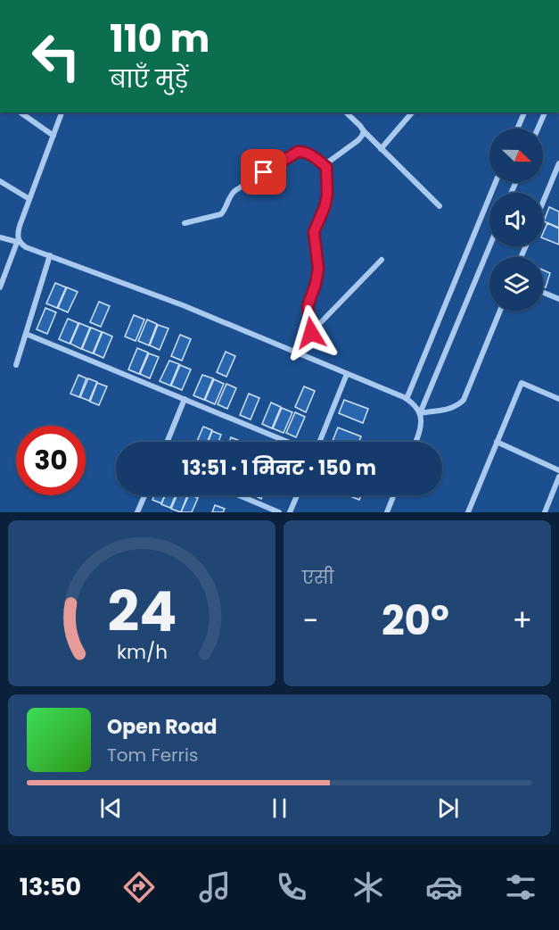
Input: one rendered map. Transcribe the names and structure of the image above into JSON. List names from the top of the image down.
{
  "north": "right",
  "page": {
    "turn": ["110 m", "बाएँ मुड़ें"],
    "limit": "30",
    "trip": "13:51 · 1 मिनट · 150 m",
    "tile": "एसी",
    "heat": ["−", "20°", "+"],
    "song": ["Open Road", "Tom Ferris"],
    "tabs": "13:50",
    "gauge": ["24", "km/h"]
  }
}
